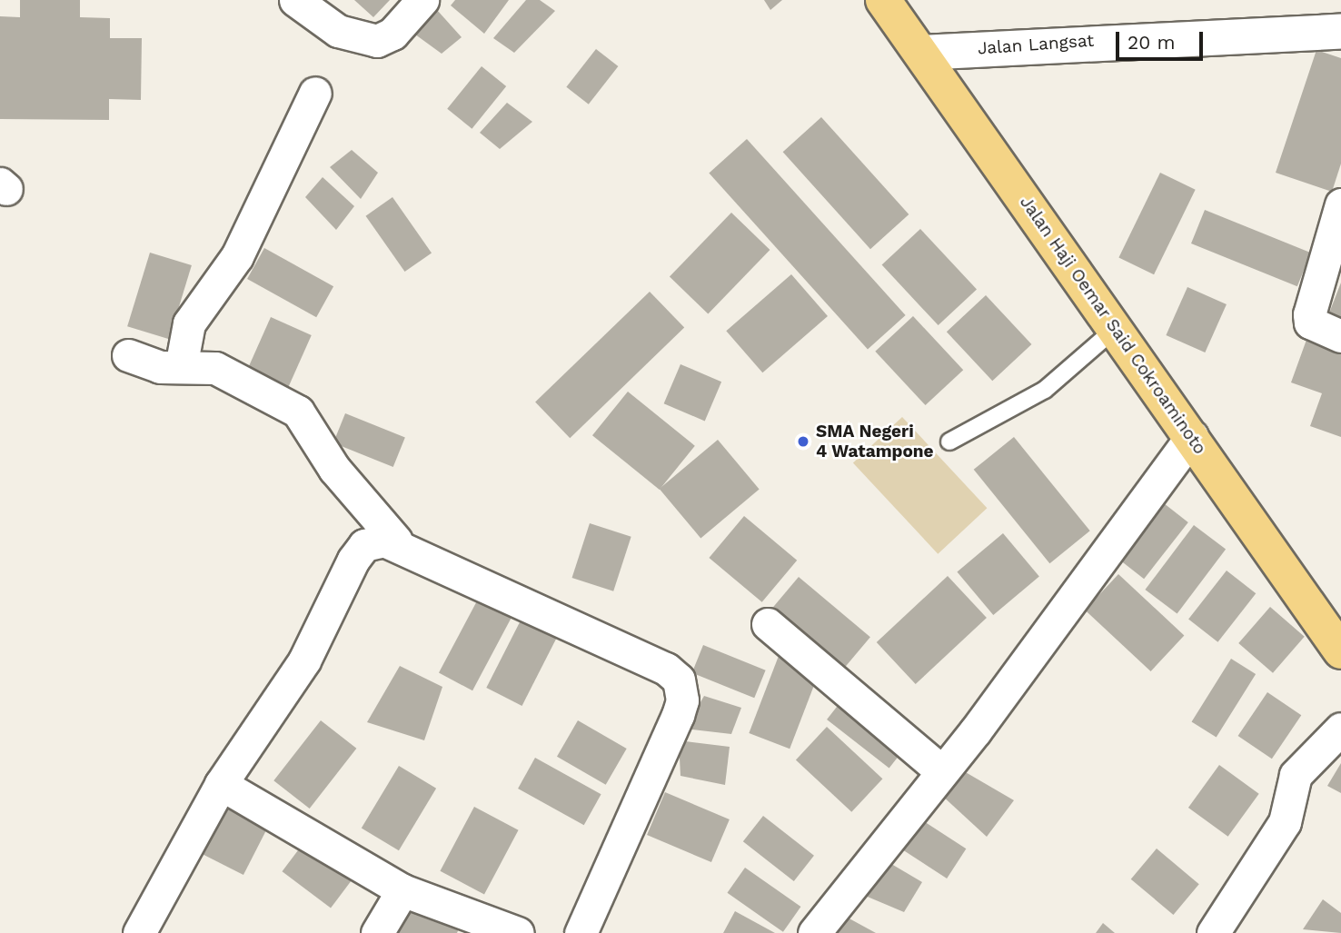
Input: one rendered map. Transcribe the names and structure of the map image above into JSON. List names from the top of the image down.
{
  "streets": {
    "highway": ["Jalan Haji Oemar Said Cokroaminoto"],
    "street": ["Jalan Langsat"]
  },
  "crossings": [
    ["Jalan Langsat", "Jalan Haji Oemar Said Cokroaminoto"]
  ],
  "places": ["SMA Negeri 4 Watampone"],
  "scale_bar": "20 m"
}
